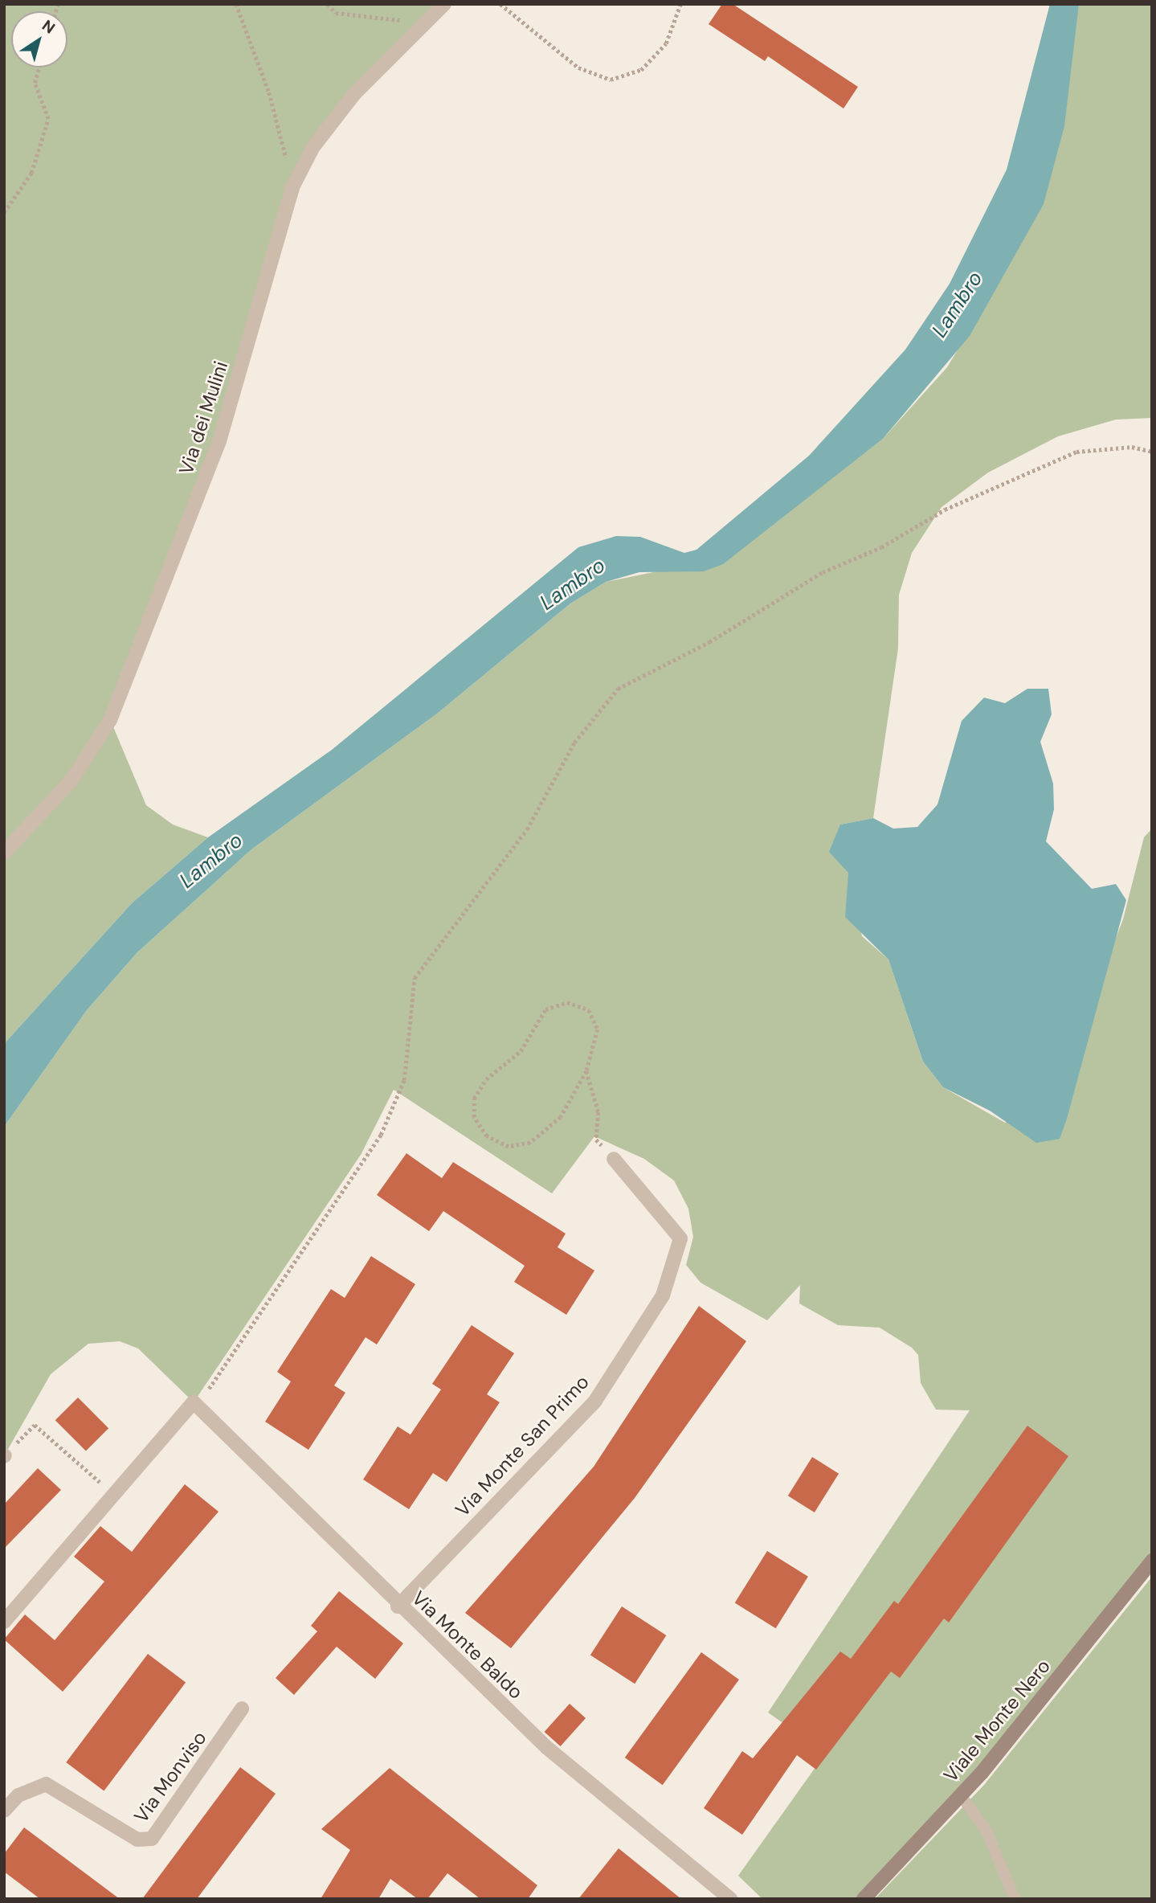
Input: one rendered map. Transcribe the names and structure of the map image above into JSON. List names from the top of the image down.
{
  "streets": {
    "street": [
      "Via dei Mulini",
      "Via Monte San Primo",
      "Via Monte Baldo",
      "Viale Monte Nero",
      "Via Monviso"
    ]
  },
  "crossings": [
    ["Via Monte San Primo", "Via Monte Baldo"]
  ],
  "water": ["Lambro"],
  "north": "top right"
}
